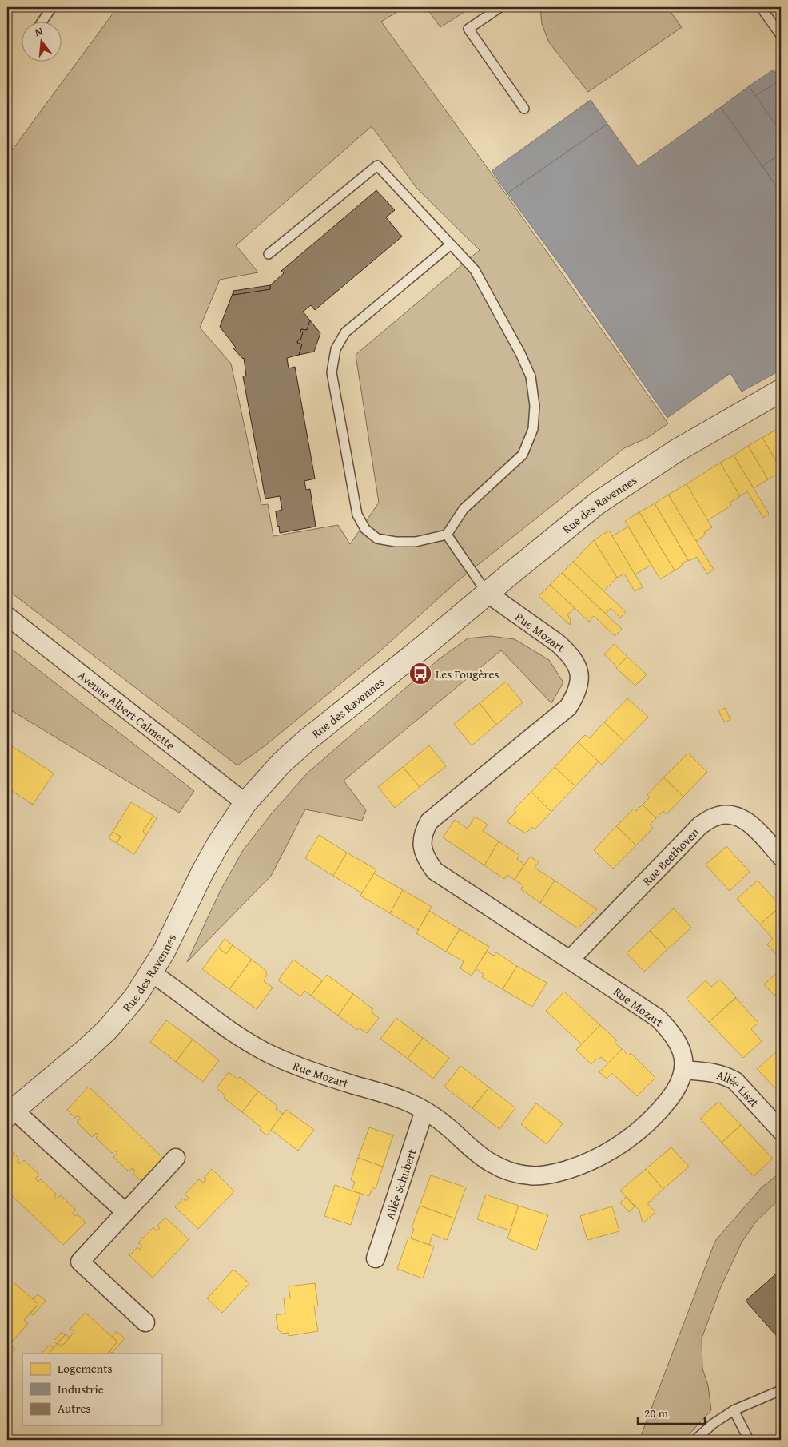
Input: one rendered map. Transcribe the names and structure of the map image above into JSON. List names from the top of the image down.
{
  "streets": {
    "street": [
      "Rue des Ravennes",
      "Rue Mozart",
      "Avenue Albert Calmette",
      "Rue Beethoven",
      "Allée Liszt",
      "Allée Schubert"
    ]
  },
  "crossings": [
    ["Rue des Ravennes", "Rue Mozart"],
    ["Rue des Ravennes", "Avenue Albert Calmette"],
    ["Rue Mozart", "Rue Beethoven"],
    ["Rue Mozart", "Allée Liszt"],
    ["Rue Mozart", "Allée Schubert"]
  ],
  "places": {
    "bus stop": ["Les Fougères"]
  },
  "legend": ["Logements", "Industrie", "Autres"],
  "scale_bar": "20 m",
  "north": "top"
}
